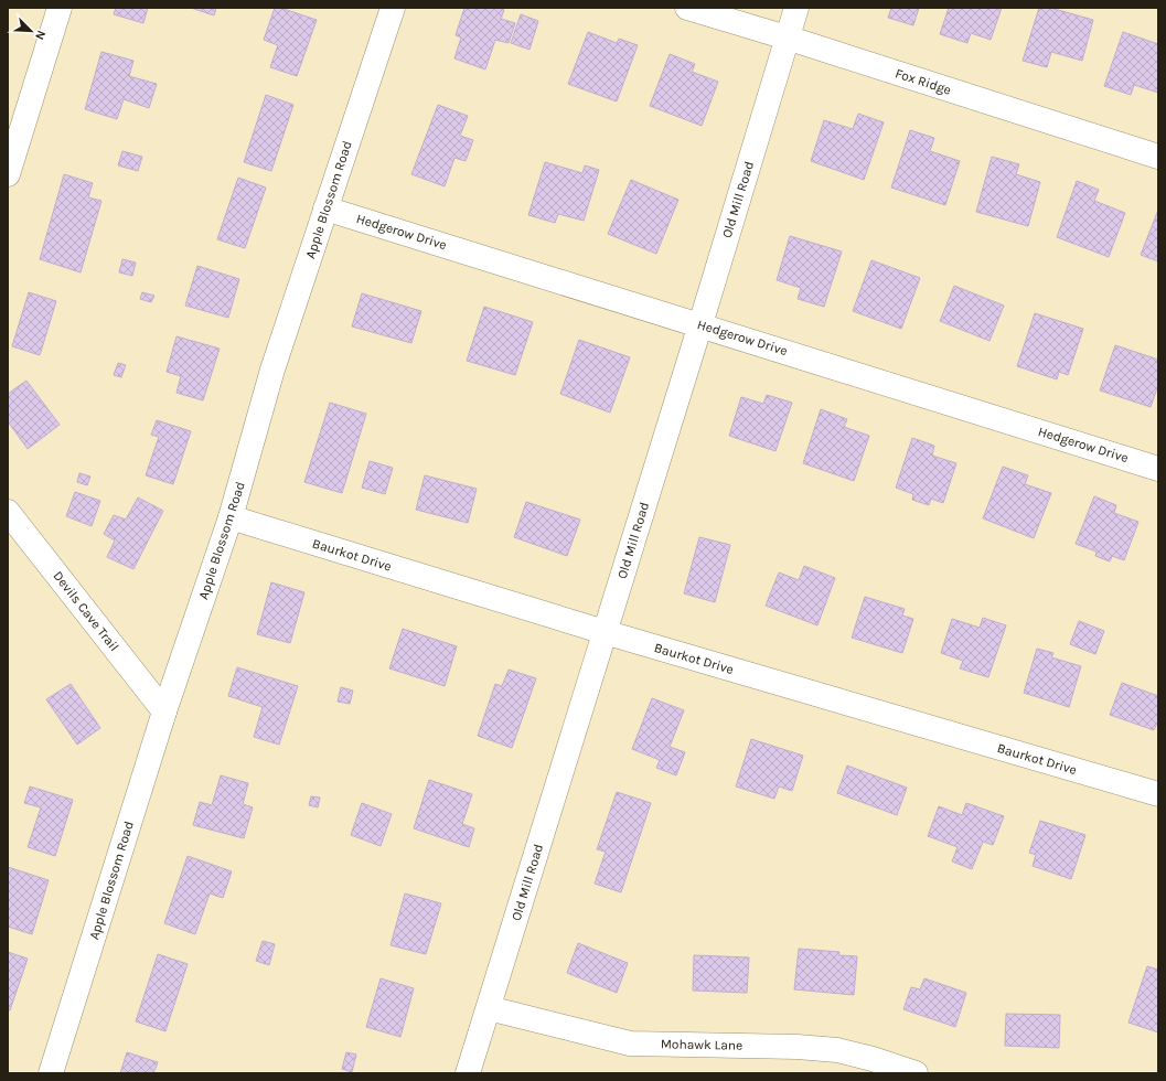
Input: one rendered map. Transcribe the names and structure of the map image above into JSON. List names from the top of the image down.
{
  "streets": {
    "street": [
      "Fox Ridge",
      "Apple Blossom Road",
      "Old Mill Road",
      "Hedgerow Drive",
      "Baurkot Drive",
      "Devils Cave Trail",
      "Mohawk Lane"
    ]
  },
  "crossings": [
    ["Fox Ridge", "Old Mill Road"],
    ["Apple Blossom Road", "Hedgerow Drive"],
    ["Apple Blossom Road", "Baurkot Drive"],
    ["Apple Blossom Road", "Devils Cave Trail"],
    ["Old Mill Road", "Hedgerow Drive"],
    ["Old Mill Road", "Baurkot Drive"],
    ["Old Mill Road", "Mohawk Lane"]
  ],
  "north": "bottom right"
}
